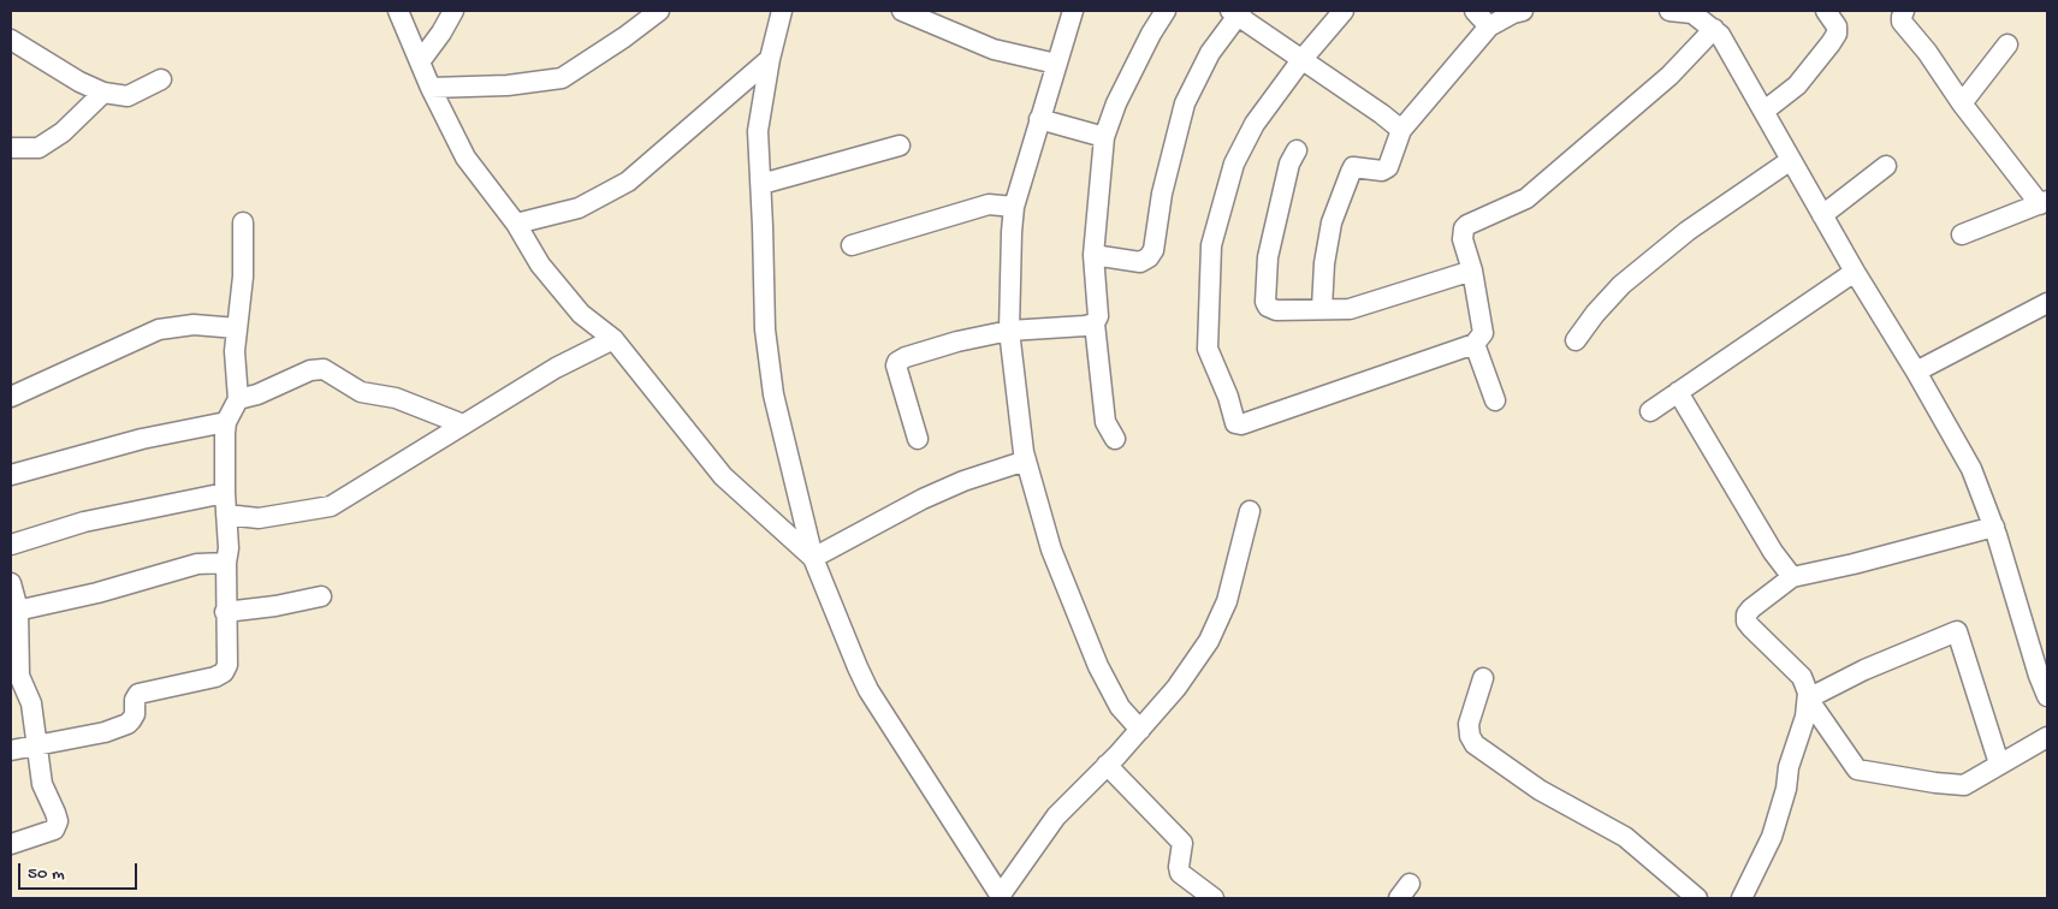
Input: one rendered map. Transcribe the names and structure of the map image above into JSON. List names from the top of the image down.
{
  "scale_bar": "50 m"
}
